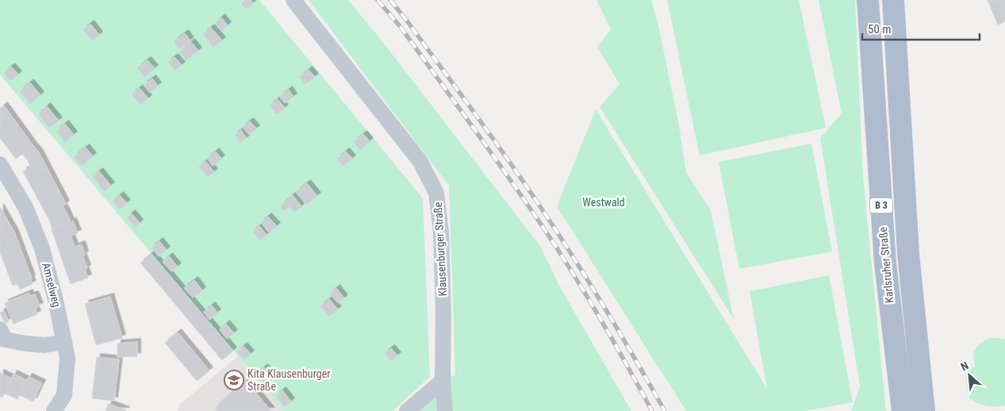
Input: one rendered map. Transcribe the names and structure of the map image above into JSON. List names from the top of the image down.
{
  "streets": {
    "main road": ["B 3", "Karlsruher Straße"],
    "street": ["Klausenburger Straße", "Amselweg"]
  },
  "parks": ["Westwald"],
  "places": {
    "school or university": ["Kita Klausenburger Straße"]
  },
  "scale_bar": "50 m",
  "north": "top left"
}
